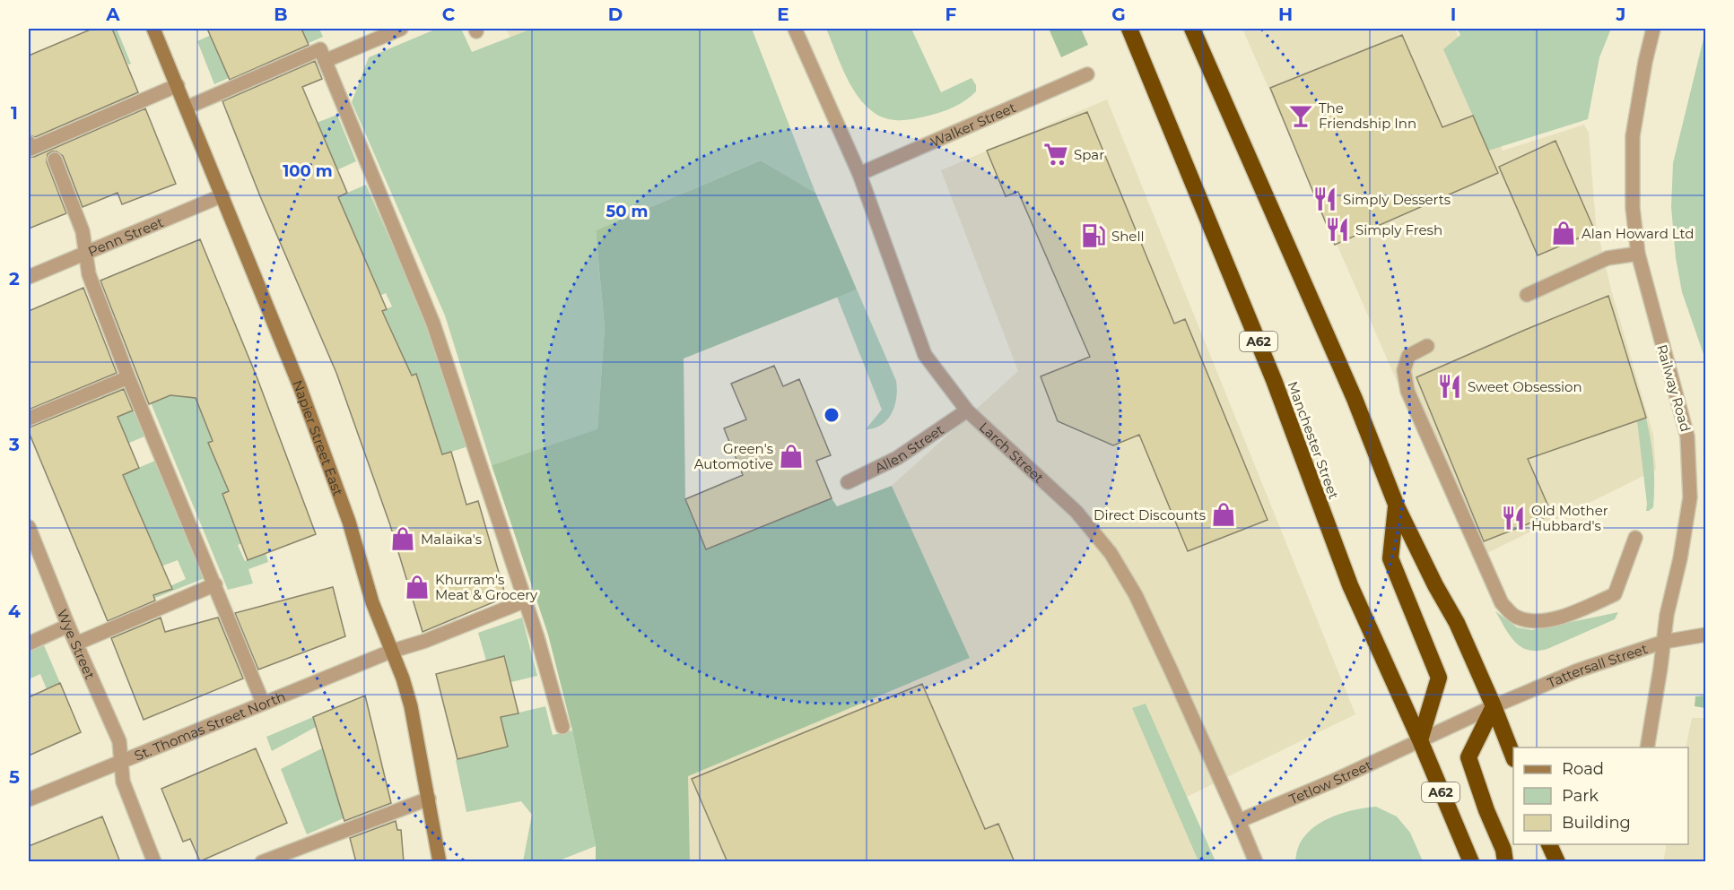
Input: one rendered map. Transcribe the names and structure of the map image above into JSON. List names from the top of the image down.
{
  "streets": {
    "highway": ["A62", "Manchester Street"],
    "street": [
      "Walker Street",
      "Penn Street",
      "Railway Road",
      "Napier Street East",
      "Allen Street",
      "Larch Street",
      "Wye Street",
      "Tattersall Street",
      "St. Thomas Street North",
      "Tetlow Street"
    ]
  },
  "crossings": [
    ["Walker Street", "Larch Street"],
    ["Penn Street", "Napier Street East"],
    ["Railway Road", "Tattersall Street"],
    ["Napier Street East", "St. Thomas Street North"],
    ["Manchester Street", "Tattersall Street"],
    ["Manchester Street", "Tetlow Street"],
    ["Allen Street", "Larch Street"],
    ["Larch Street", "Tetlow Street"],
    ["Wye Street", "St. Thomas Street North"],
    ["Tattersall Street", "Tetlow Street"]
  ],
  "places": {
    "bar": ["The Friendship Inn"],
    "supermarket": ["Spar"],
    "restaurant": [
      "Simply Desserts",
      "Simply Fresh",
      "Sweet Obsession",
      "Old Mother Hubbard's"
    ],
    "shop": [
      "Alan Howard Ltd",
      "Green's Automotive",
      "Direct Discounts",
      "Malaika's",
      "Khurram's Meat & Grocery"
    ],
    "fuel station": ["Shell"]
  },
  "legend": ["Road", "Park", "Building"],
  "grid": {
    "columns": [
      "A",
      "B",
      "C",
      "D",
      "E",
      "F",
      "G",
      "H",
      "I",
      "J"
    ],
    "rows": [
      "1",
      "2",
      "3",
      "4",
      "5"
    ]
  },
  "rings": ["100 m", "50 m"]
}
